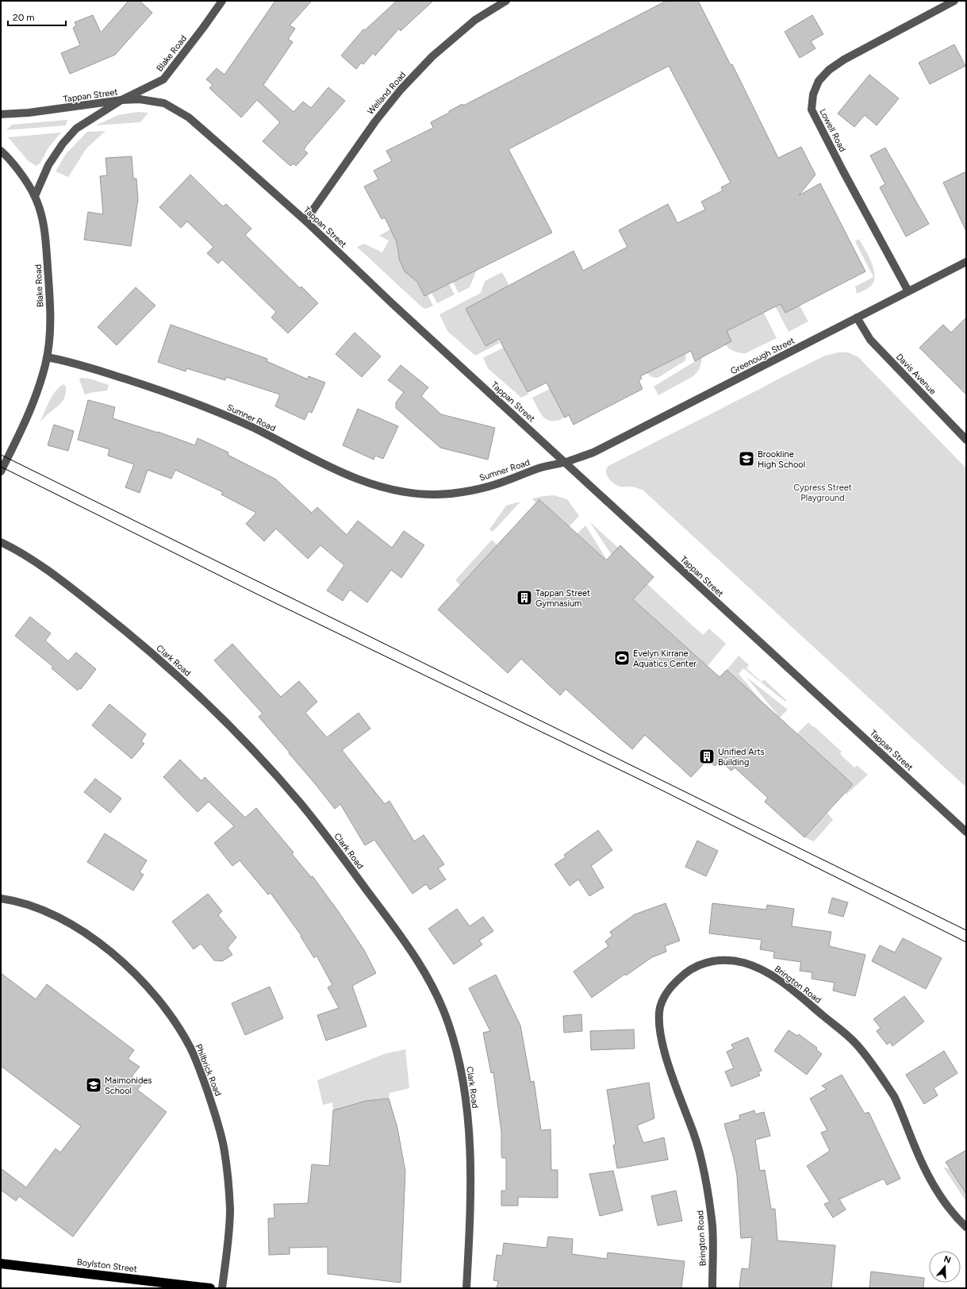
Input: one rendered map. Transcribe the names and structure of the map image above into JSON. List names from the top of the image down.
{
  "streets": {
    "highway": ["Boylston Street"],
    "street": [
      "Blake Road",
      "Welland Road",
      "Tappan Street",
      "Lowell Road",
      "Greenough Street",
      "Davis Avenue",
      "Sumner Road",
      "Clark Road",
      "Brington Road",
      "Philbrick Road"
    ]
  },
  "crossings": [
    ["Blake Road", "Tappan Street"],
    ["Blake Road", "Sumner Road"],
    ["Welland Road", "Tappan Street"],
    ["Tappan Street", "Greenough Street"],
    ["Tappan Street", "Sumner Road"],
    ["Lowell Road", "Greenough Street"],
    ["Greenough Street", "Davis Avenue"],
    ["Greenough Street", "Sumner Road"]
  ],
  "parks": ["Cypress Street Playground"],
  "places": {
    "school or university": ["Brookline High School", "Maimonides School"],
    "building": ["Tappan Street Gymnasium", "Unified Arts Building"],
    "sports": ["Evelyn Kirrane Aquatics Center"]
  },
  "scale_bar": "20 m",
  "north": "top"
}
